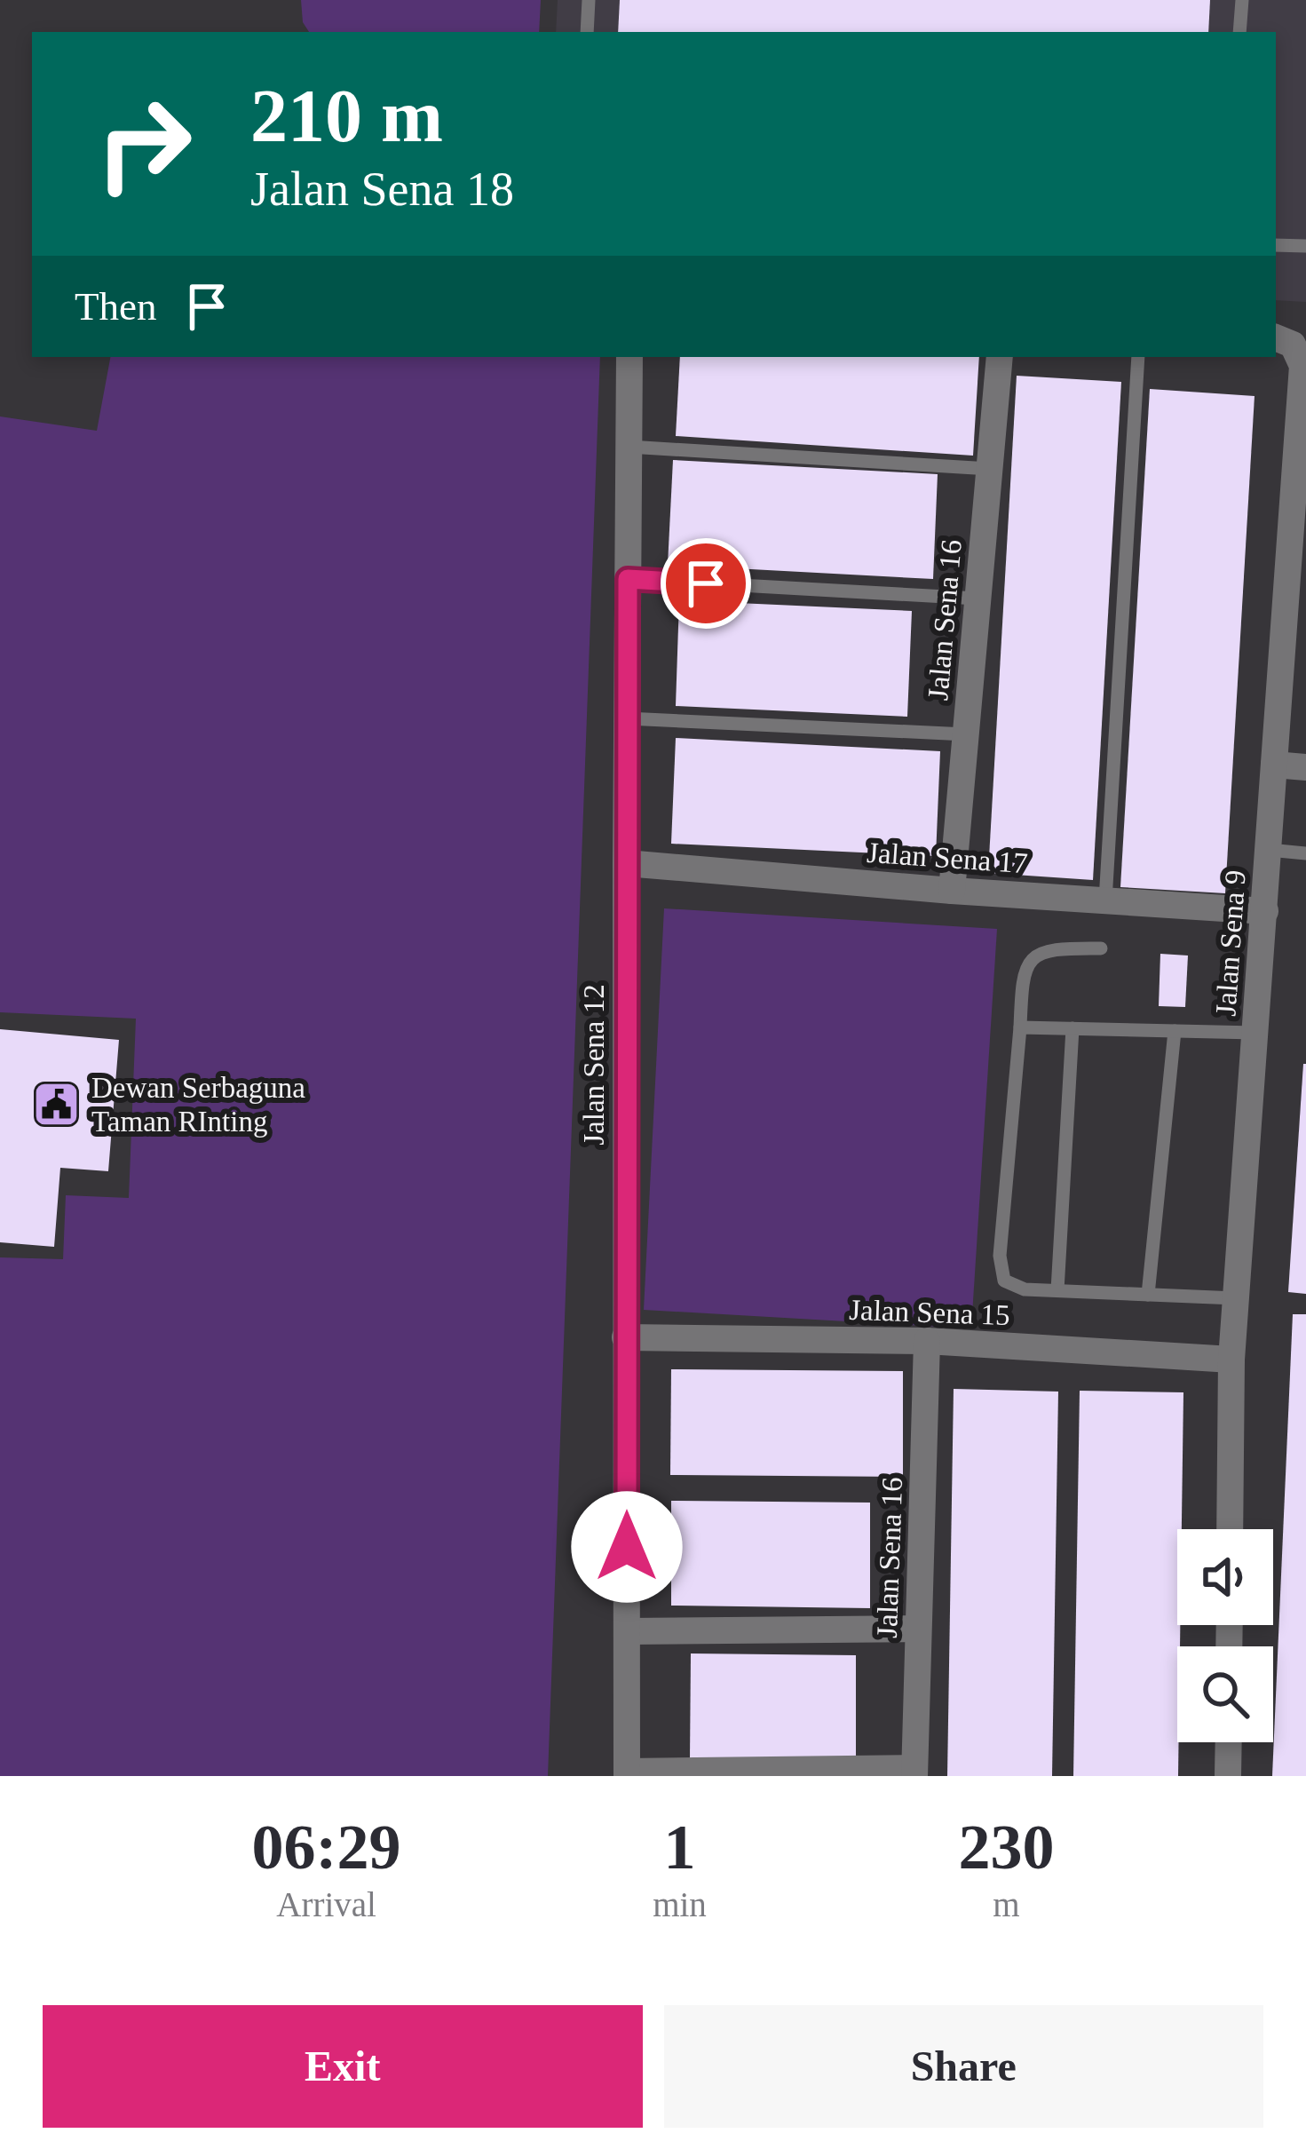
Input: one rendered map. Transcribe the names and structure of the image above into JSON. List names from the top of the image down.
{
  "streets": {
    "street": [
      "Jalan Sena 16",
      "Jalan Sena 17",
      "Jalan Sena 9",
      "Jalan Sena 12",
      "Jalan Sena 15"
    ]
  },
  "crossings": [
    ["Jalan Sena 16", "Jalan Sena 17"],
    ["Jalan Sena 16", "Jalan Sena 15"],
    ["Jalan Sena 17", "Jalan Sena 9"],
    ["Jalan Sena 17", "Jalan Sena 12"],
    ["Jalan Sena 9", "Jalan Sena 15"],
    ["Jalan Sena 12", "Jalan Sena 15"]
  ],
  "places": {
    "public building": ["Dewan Serbaguna Taman RInting"]
  },
  "page": {
    "turn": ["210 m", "Jalan Sena 18"],
    "then": "Then",
    "eta": [
      "06:29",
      "Arrival",
      "1",
      "min",
      "230",
      "m"
    ],
    "buttons": ["Exit", "Share"]
  }
}
